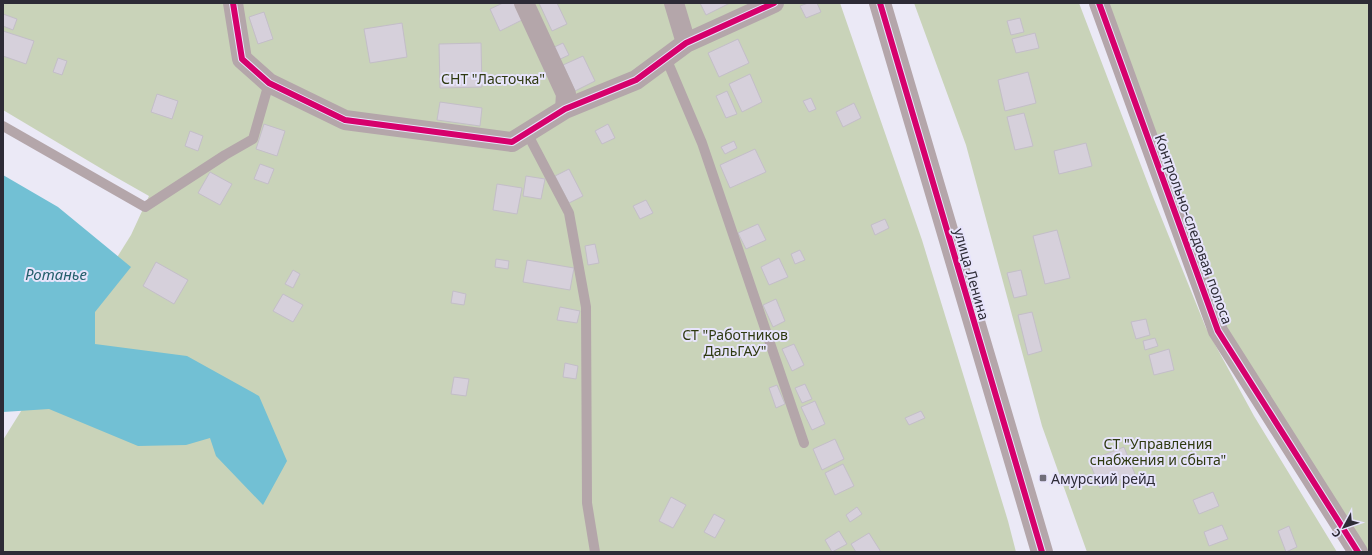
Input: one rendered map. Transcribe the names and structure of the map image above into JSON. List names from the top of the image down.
{
  "streets": {
    "street": ["Контрольно-следовая полоса", "улица Ленина"]
  },
  "water": ["Ротанье"],
  "parks": ["СНТ \"Ласточка\"", "СТ \"Работников ДальГАУ\"", "СТ \"Управления снабжения и сбыта\""],
  "places": {
    "transit": ["Амурский рейд"]
  },
  "north": "bottom left"
}
